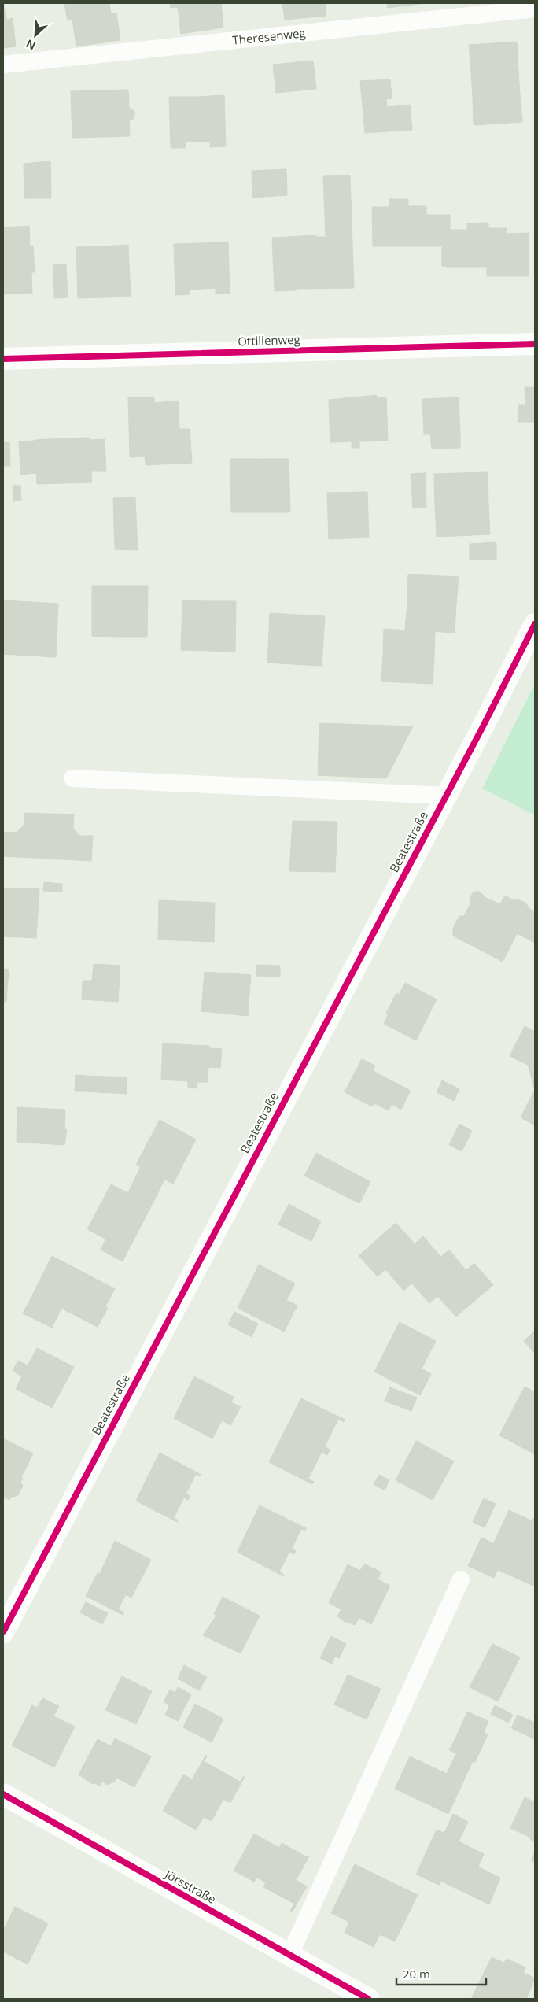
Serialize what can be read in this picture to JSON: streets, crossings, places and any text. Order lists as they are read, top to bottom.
{
  "streets": {
    "street": ["Ottilienweg", "Beatestraße", "Jörsstraße"],
    "lane": ["Theresenweg"]
  },
  "scale_bar": "20 m",
  "north": "bottom left"
}
